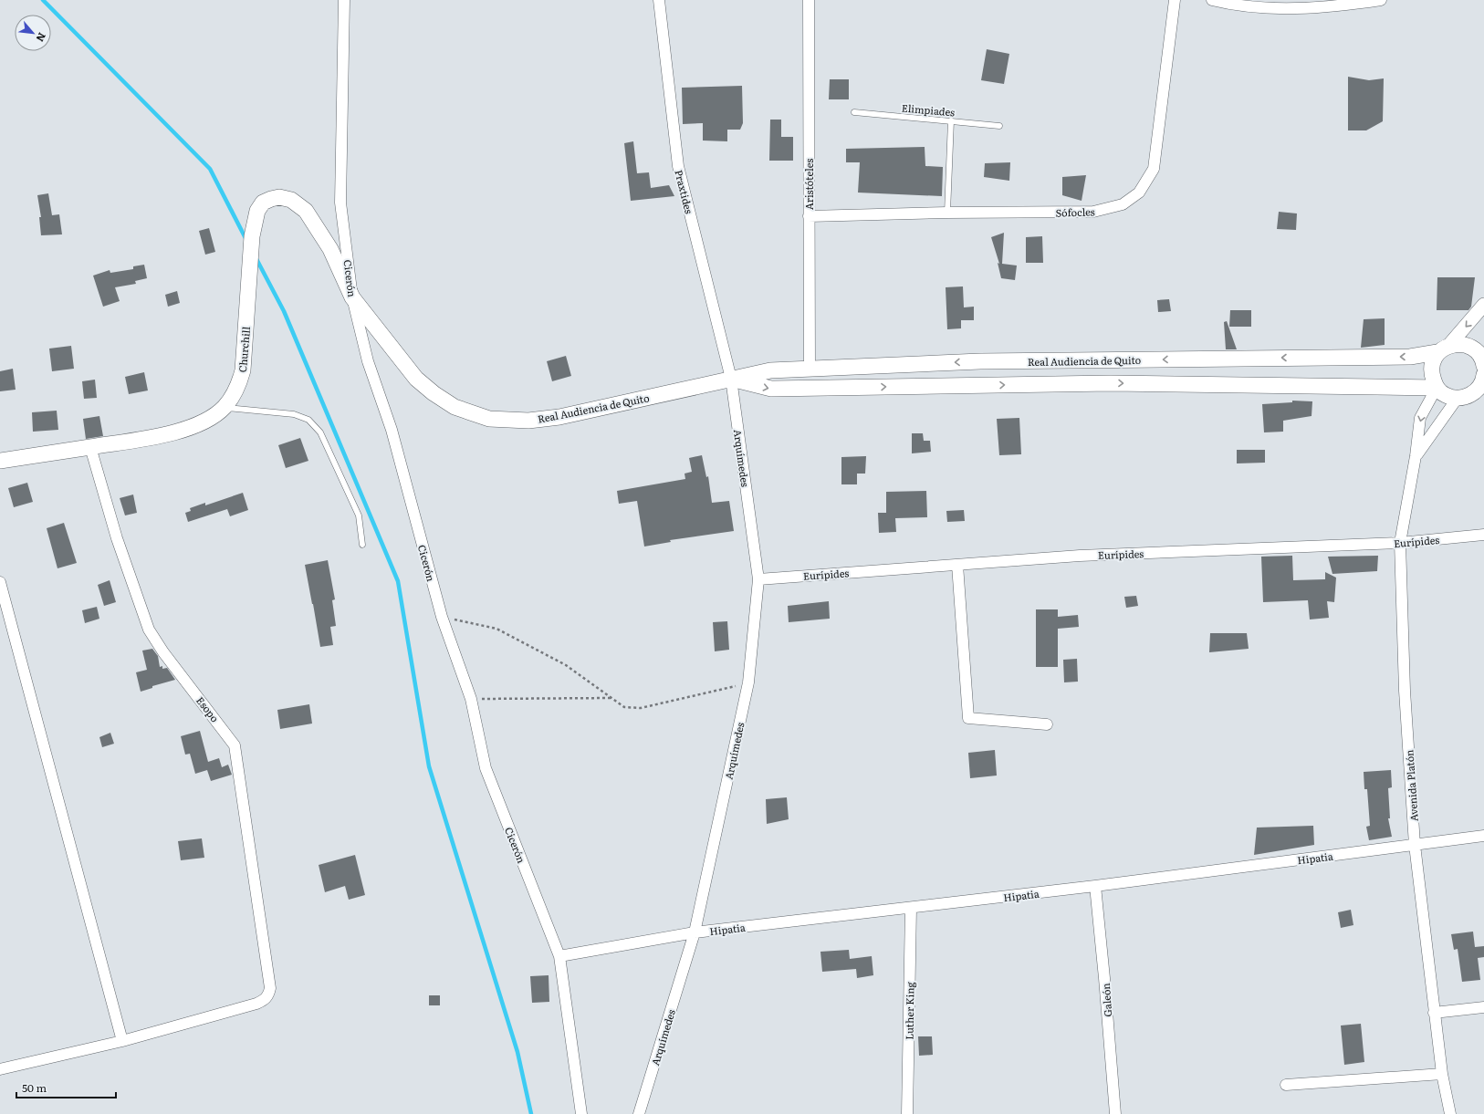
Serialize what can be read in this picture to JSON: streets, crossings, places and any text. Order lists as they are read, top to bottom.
{
  "streets": {
    "main road": ["Churchill", "Real Audiencia de Quito"],
    "street": [
      "Aristóteles",
      "Praxtides",
      "Sófocles",
      "Cicerón",
      "Arquímedes",
      "Eurípides",
      "Esopo",
      "Avenida Platón",
      "Hipatia",
      "Galeón",
      "Luther King"
    ],
    "lane": ["Elimpiades"]
  },
  "crossings": [
    ["Aristóteles", "Sófocles"],
    ["Aristóteles", "Real Audiencia de Quito"],
    ["Praxtides", "Real Audiencia de Quito"],
    ["Praxtides", "Arquímedes"],
    ["Cicerón", "Churchill"],
    ["Cicerón", "Real Audiencia de Quito"],
    ["Cicerón", "Hipatia"],
    ["Churchill", "Real Audiencia de Quito"],
    ["Churchill", "Esopo"],
    ["Real Audiencia de Quito", "Arquímedes"],
    ["Real Audiencia de Quito", "Avenida Platón"],
    ["Arquímedes", "Eurípides"],
    ["Arquímedes", "Hipatia"],
    ["Eurípides", "Avenida Platón"],
    ["Avenida Platón", "Hipatia"],
    ["Hipatia", "Galeón"],
    ["Hipatia", "Luther King"]
  ],
  "scale_bar": "50 m",
  "north": "bottom right"
}
